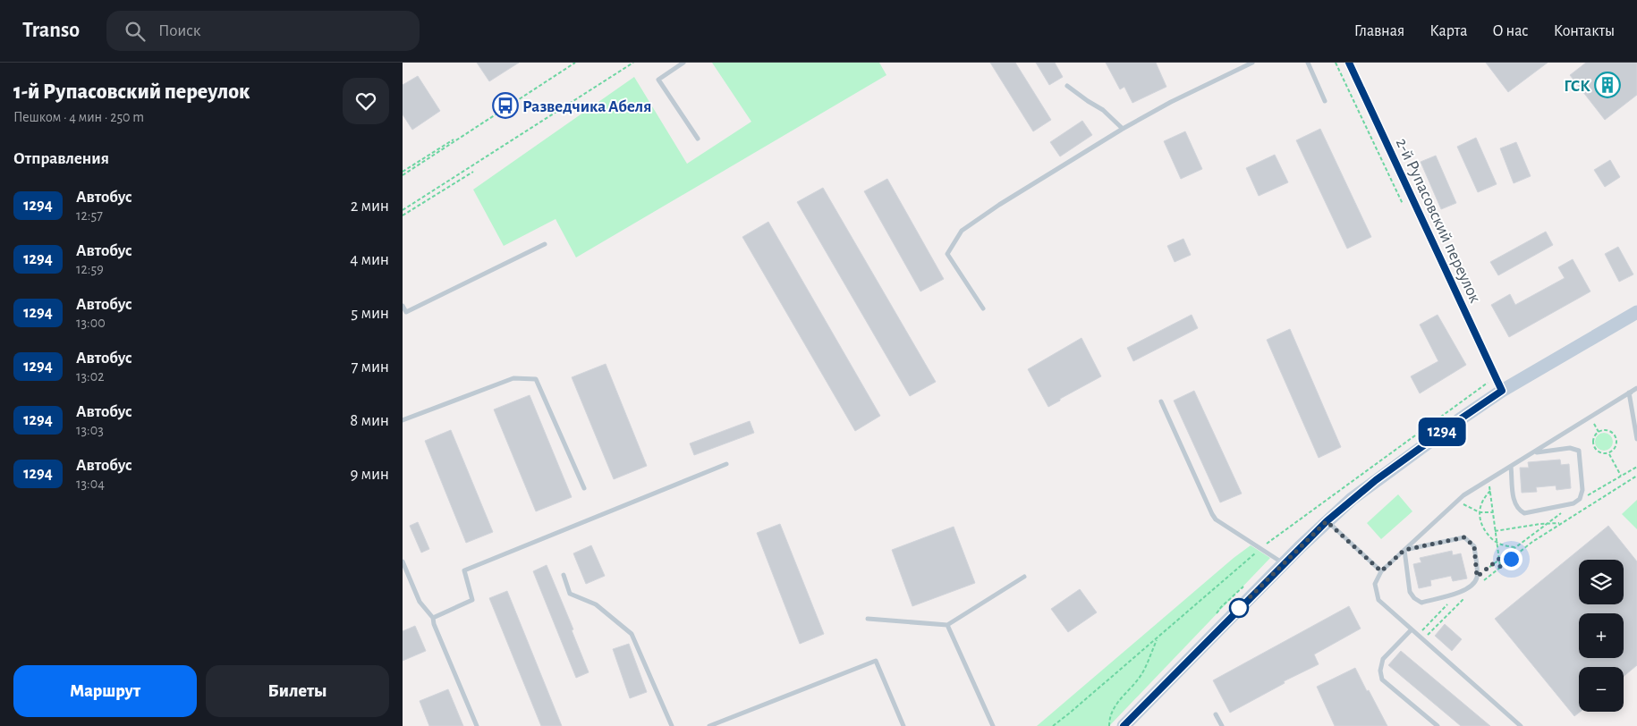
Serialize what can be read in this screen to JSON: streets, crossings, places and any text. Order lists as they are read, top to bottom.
{
  "streets": {
    "street": ["2-й Рупасовский переулок"]
  },
  "places": {
    "building": ["ГСК"],
    "bus stop": ["Разведчика Абеля"]
  },
  "lines": ["bus line 1294"],
  "page": {
    "header": "Transo",
    "search": "Поиск",
    "nav": [
      "Главная",
      "Карта",
      "О нас",
      "Контакты"
    ],
    "heading": [
      ["1-й Рупасовский переулок", "Пешком · 4 мин · 250 m"],
      "Отправления"
    ],
    "on_map": "1294",
    "list": [
      {
        "mark": "1294",
        "name": "Автобус",
        "note": "12:57",
        "value": "2 мин"
      },
      {
        "mark": "1294",
        "name": "Автобус",
        "note": "12:59",
        "value": "4 мин"
      },
      {
        "mark": "1294",
        "name": "Автобус",
        "note": "13:00",
        "value": "5 мин"
      },
      {
        "mark": "1294",
        "name": "Автобус",
        "note": "13:02",
        "value": "7 мин"
      },
      {
        "mark": "1294",
        "name": "Автобус",
        "note": "13:03",
        "value": "8 мин"
      },
      {
        "mark": "1294",
        "name": "Автобус",
        "note": "13:04",
        "value": "9 мин"
      }
    ],
    "map_buttons": ["+", "−"],
    "buttons": ["Маршрут", "Билеты"]
  }
}
